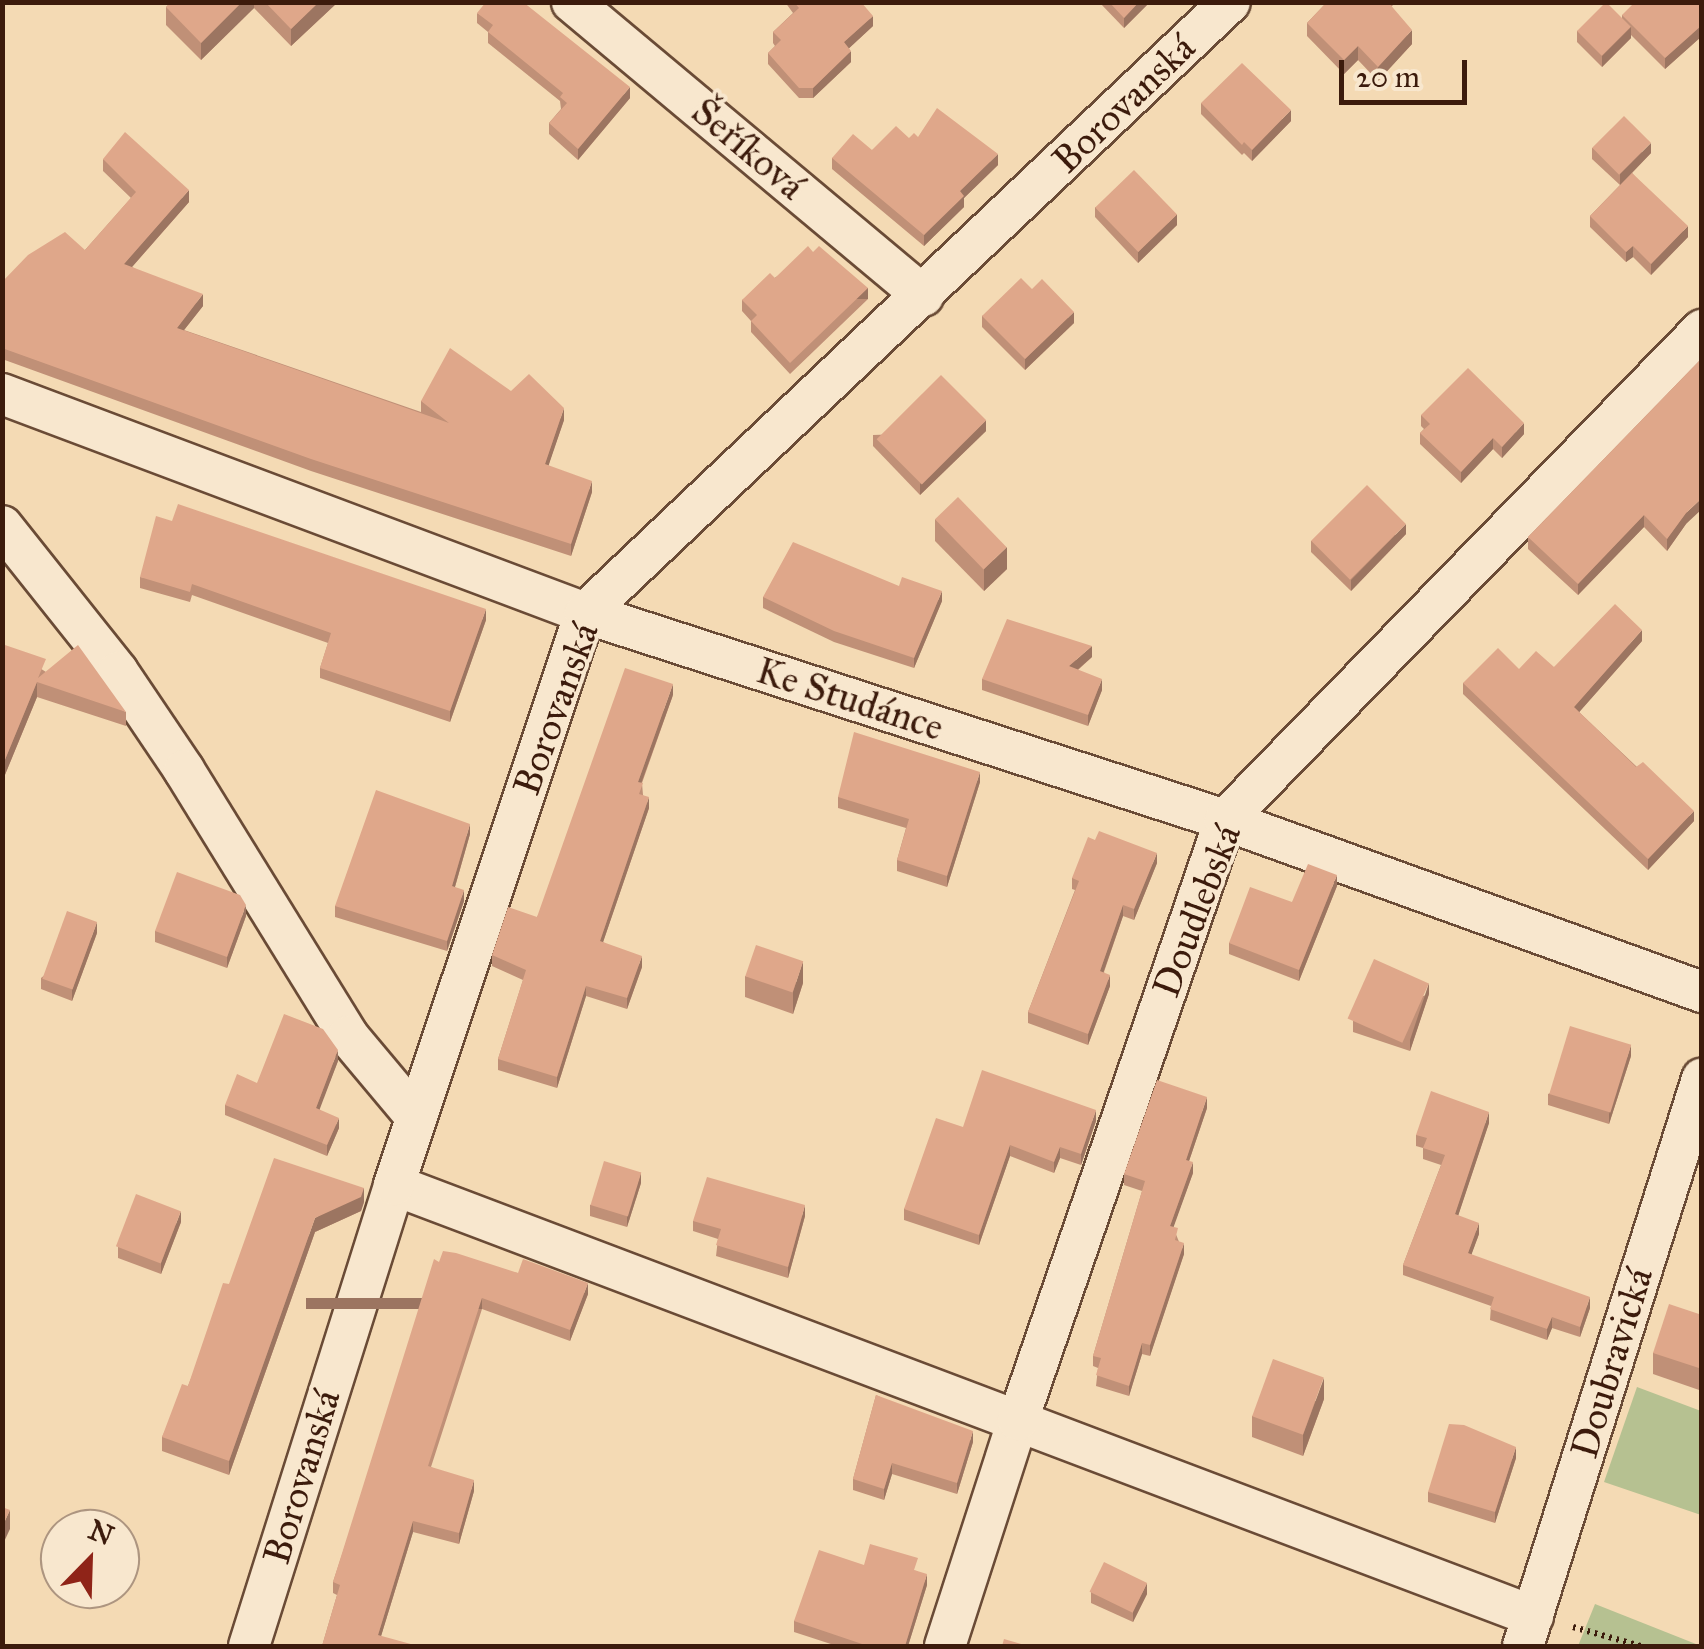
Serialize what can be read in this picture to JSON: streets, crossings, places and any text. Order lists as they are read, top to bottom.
{
  "streets": {
    "street": [
      "Borovanská",
      "Šeříková",
      "Ke Studánce",
      "Doudlebská",
      "Doubravická"
    ]
  },
  "crossings": [
    ["Borovanská", "Šeříková"],
    ["Borovanská", "Ke Studánce"],
    ["Ke Studánce", "Doudlebská"]
  ],
  "scale_bar": "20 m",
  "north": "top right"
}
